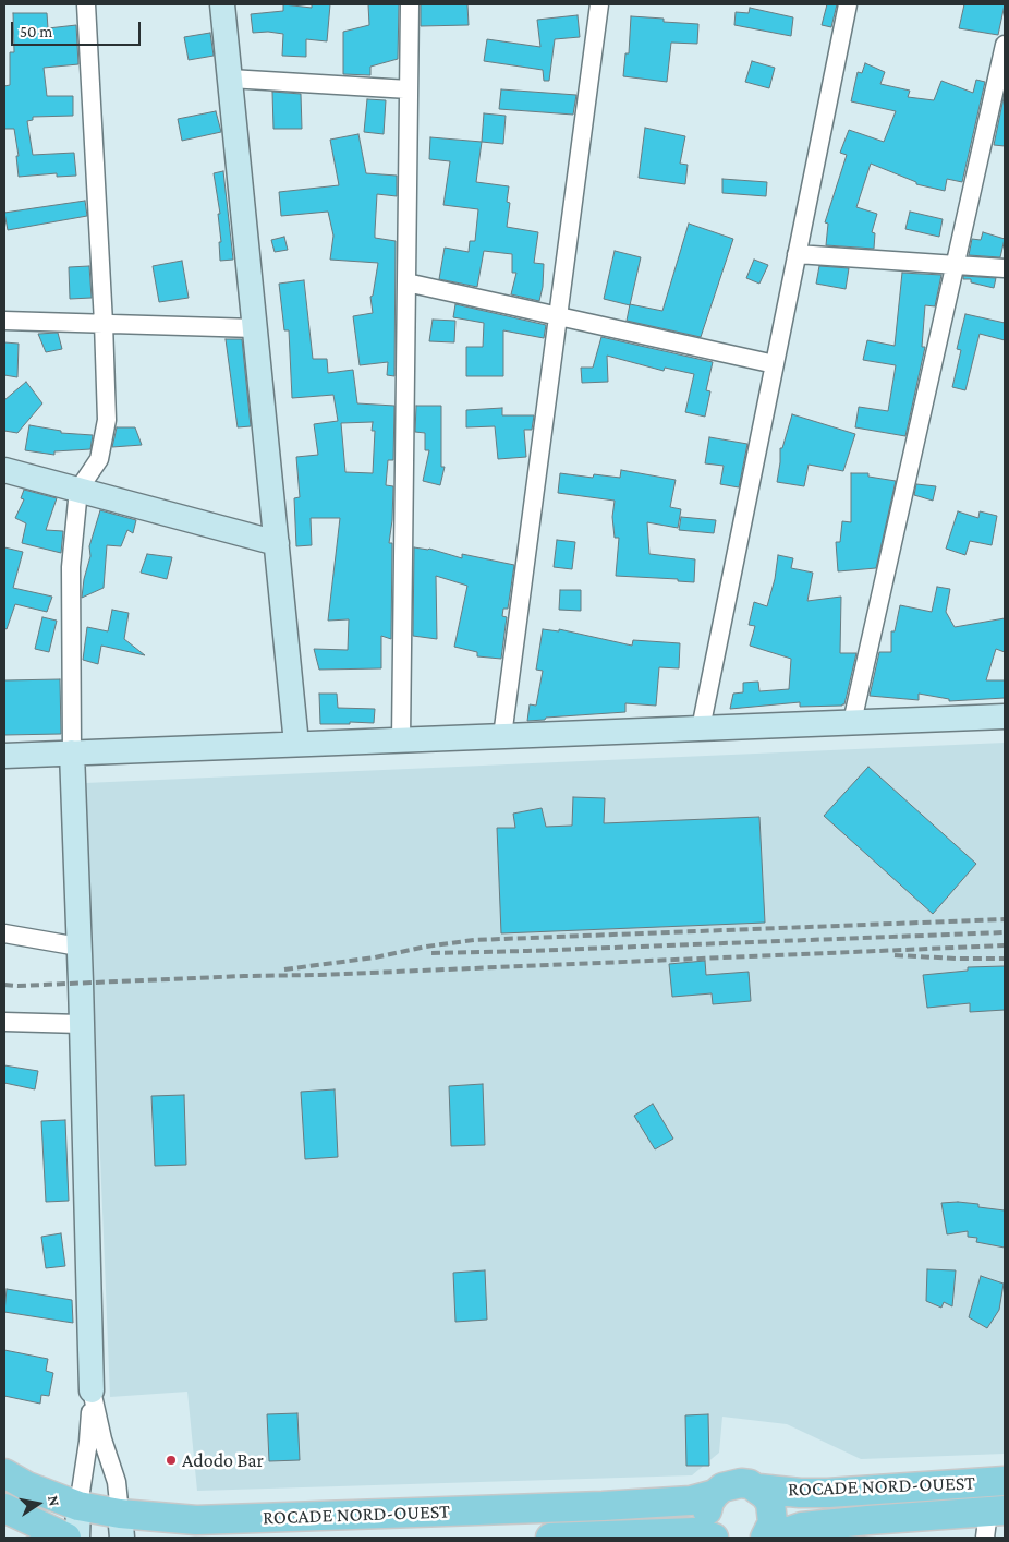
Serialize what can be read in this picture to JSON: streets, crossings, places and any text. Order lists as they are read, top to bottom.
{
  "streets": {
    "main road": ["ROCADE NORD-OUEST"]
  },
  "places": ["Adodo Bar"],
  "scale_bar": "50 m",
  "north": "right"
}
